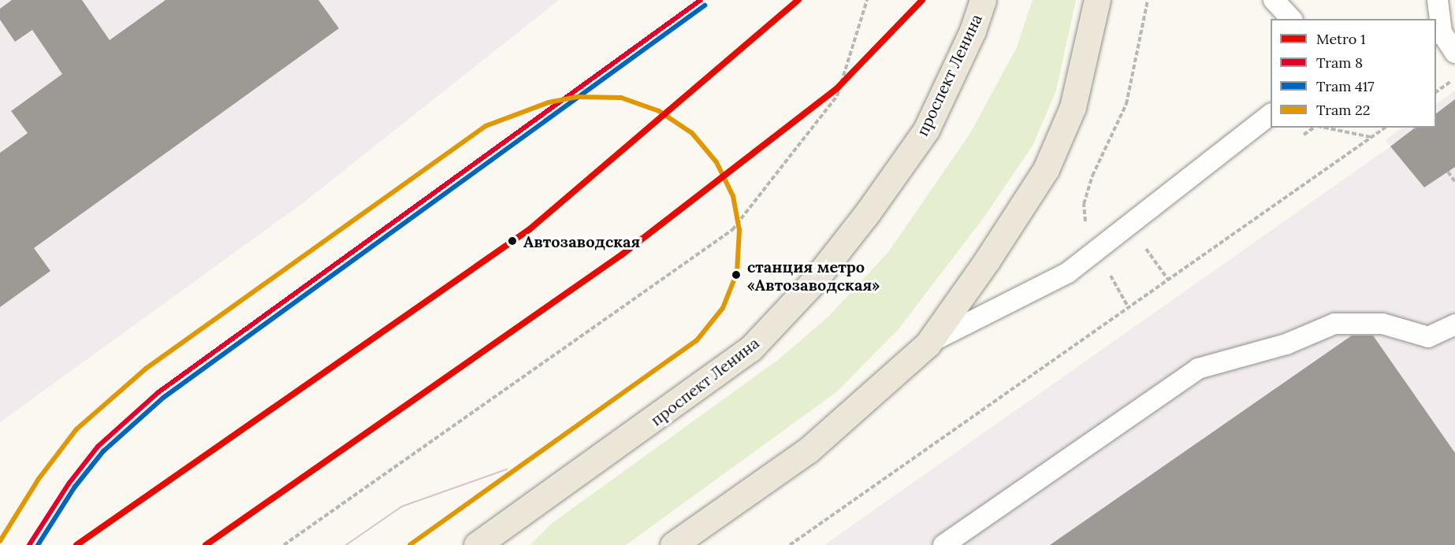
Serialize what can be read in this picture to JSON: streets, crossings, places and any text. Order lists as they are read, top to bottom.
{
  "streets": {
    "main road": ["проспект Ленина"]
  },
  "places": ["Автозаводская", "станция метро «Автозаводская»"],
  "lines": [
    "metro line 1",
    "tram line 8",
    "tram line 417",
    "tram line 22"
  ],
  "legend": [
    "Metro 1",
    "Tram 8",
    "Tram 417",
    "Tram 22"
  ]
}
